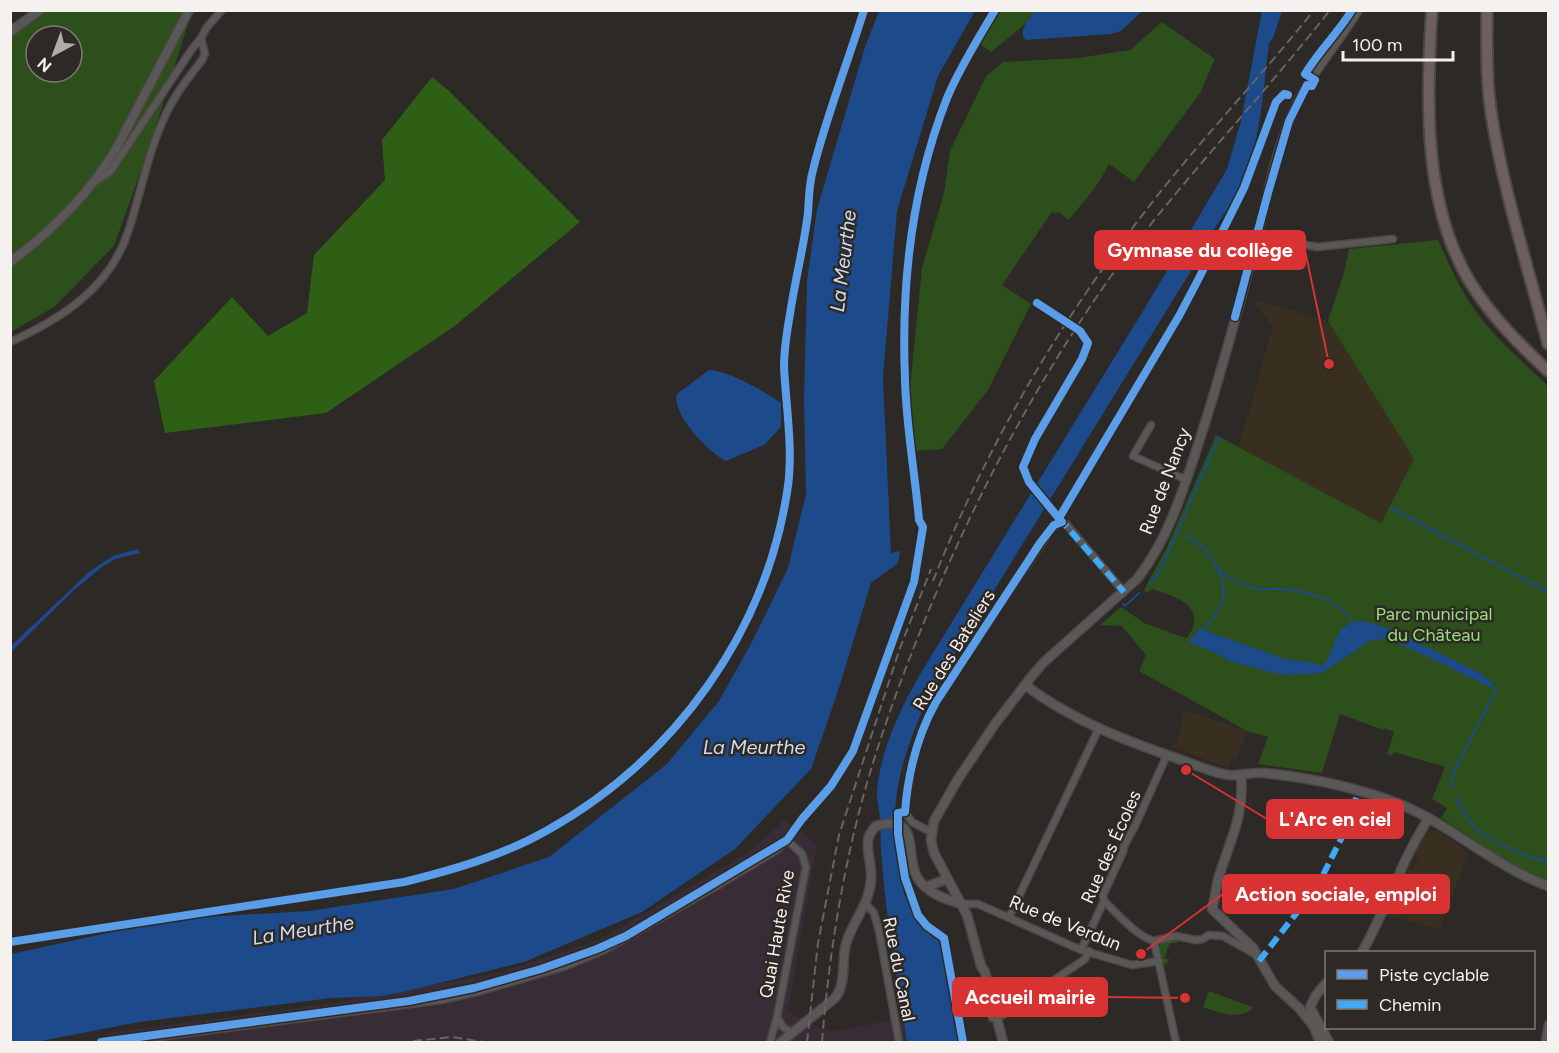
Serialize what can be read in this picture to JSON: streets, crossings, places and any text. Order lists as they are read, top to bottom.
{
  "streets": {
    "main road": ["Rue de Nancy"],
    "street": [
      "Rue des Bateliers",
      "Rue des Écoles",
      "Rue de Verdun",
      "Quai Haute Rive",
      "Rue du Canal"
    ]
  },
  "crossings": [
    ["Rue de Nancy", "Rue des Bateliers"],
    ["Rue des Écoles", "Rue de Verdun"]
  ],
  "water": ["La Meurthe"],
  "parks": ["Parc municipal du Château"],
  "places": [
    "Gymnase du collège",
    "L'Arc en ciel",
    "Action sociale, emploi",
    "Accueil mairie"
  ],
  "legend": ["Piste cyclable", "Chemin"],
  "scale_bar": "100 m",
  "north": "bottom left"
}
